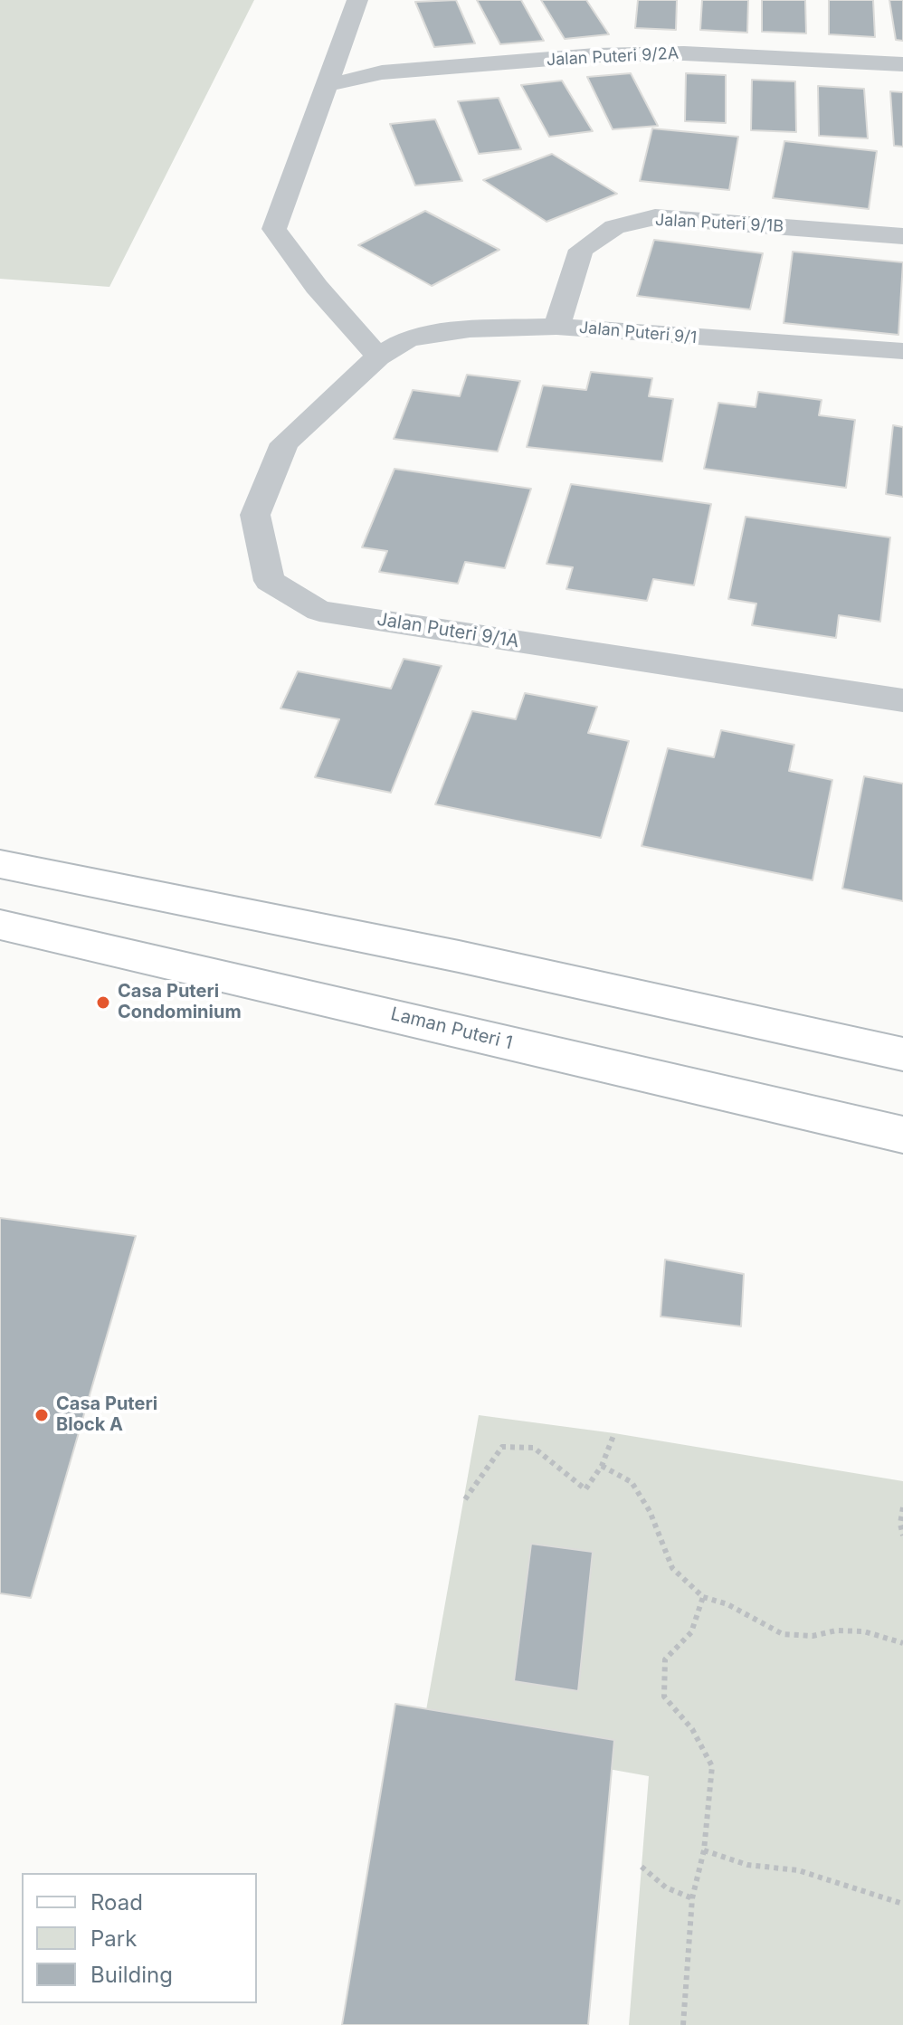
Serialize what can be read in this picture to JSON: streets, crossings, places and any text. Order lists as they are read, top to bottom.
{
  "streets": {
    "main road": ["Laman Puteri 1"],
    "street": [
      "Jalan Puteri 9/2A",
      "Jalan Puteri 9/1B",
      "Jalan Puteri 9/1",
      "Jalan Puteri 9/1A"
    ]
  },
  "crossings": [
    ["Jalan Puteri 9/1B", "Jalan Puteri 9/1"],
    ["Jalan Puteri 9/1", "Jalan Puteri 9/1A"]
  ],
  "places": ["Casa Puteri Condominium", "Casa Puteri Block A"],
  "legend": ["Road", "Park", "Building"]
}
